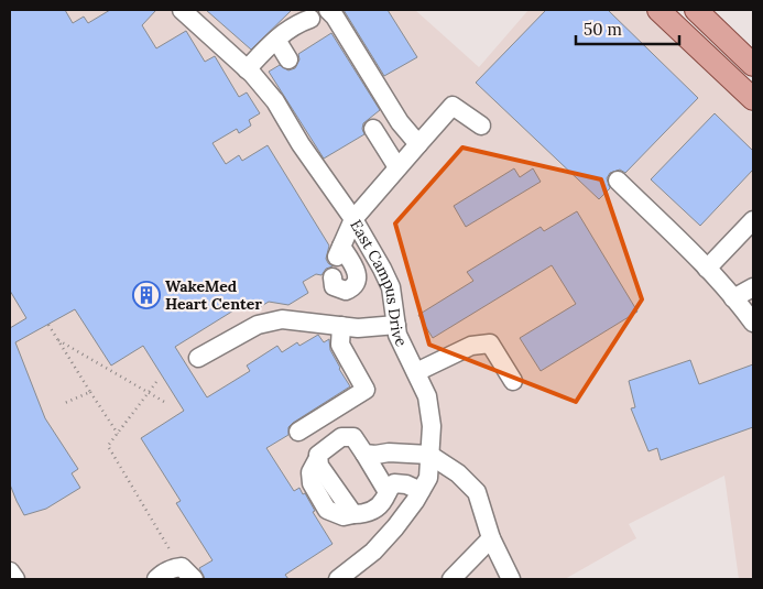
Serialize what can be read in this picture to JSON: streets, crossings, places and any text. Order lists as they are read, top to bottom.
{
  "streets": {
    "street": ["East Campus Drive"]
  },
  "places": {
    "building": ["WakeMed Heart Center"]
  },
  "scale_bar": "50 m"
}
